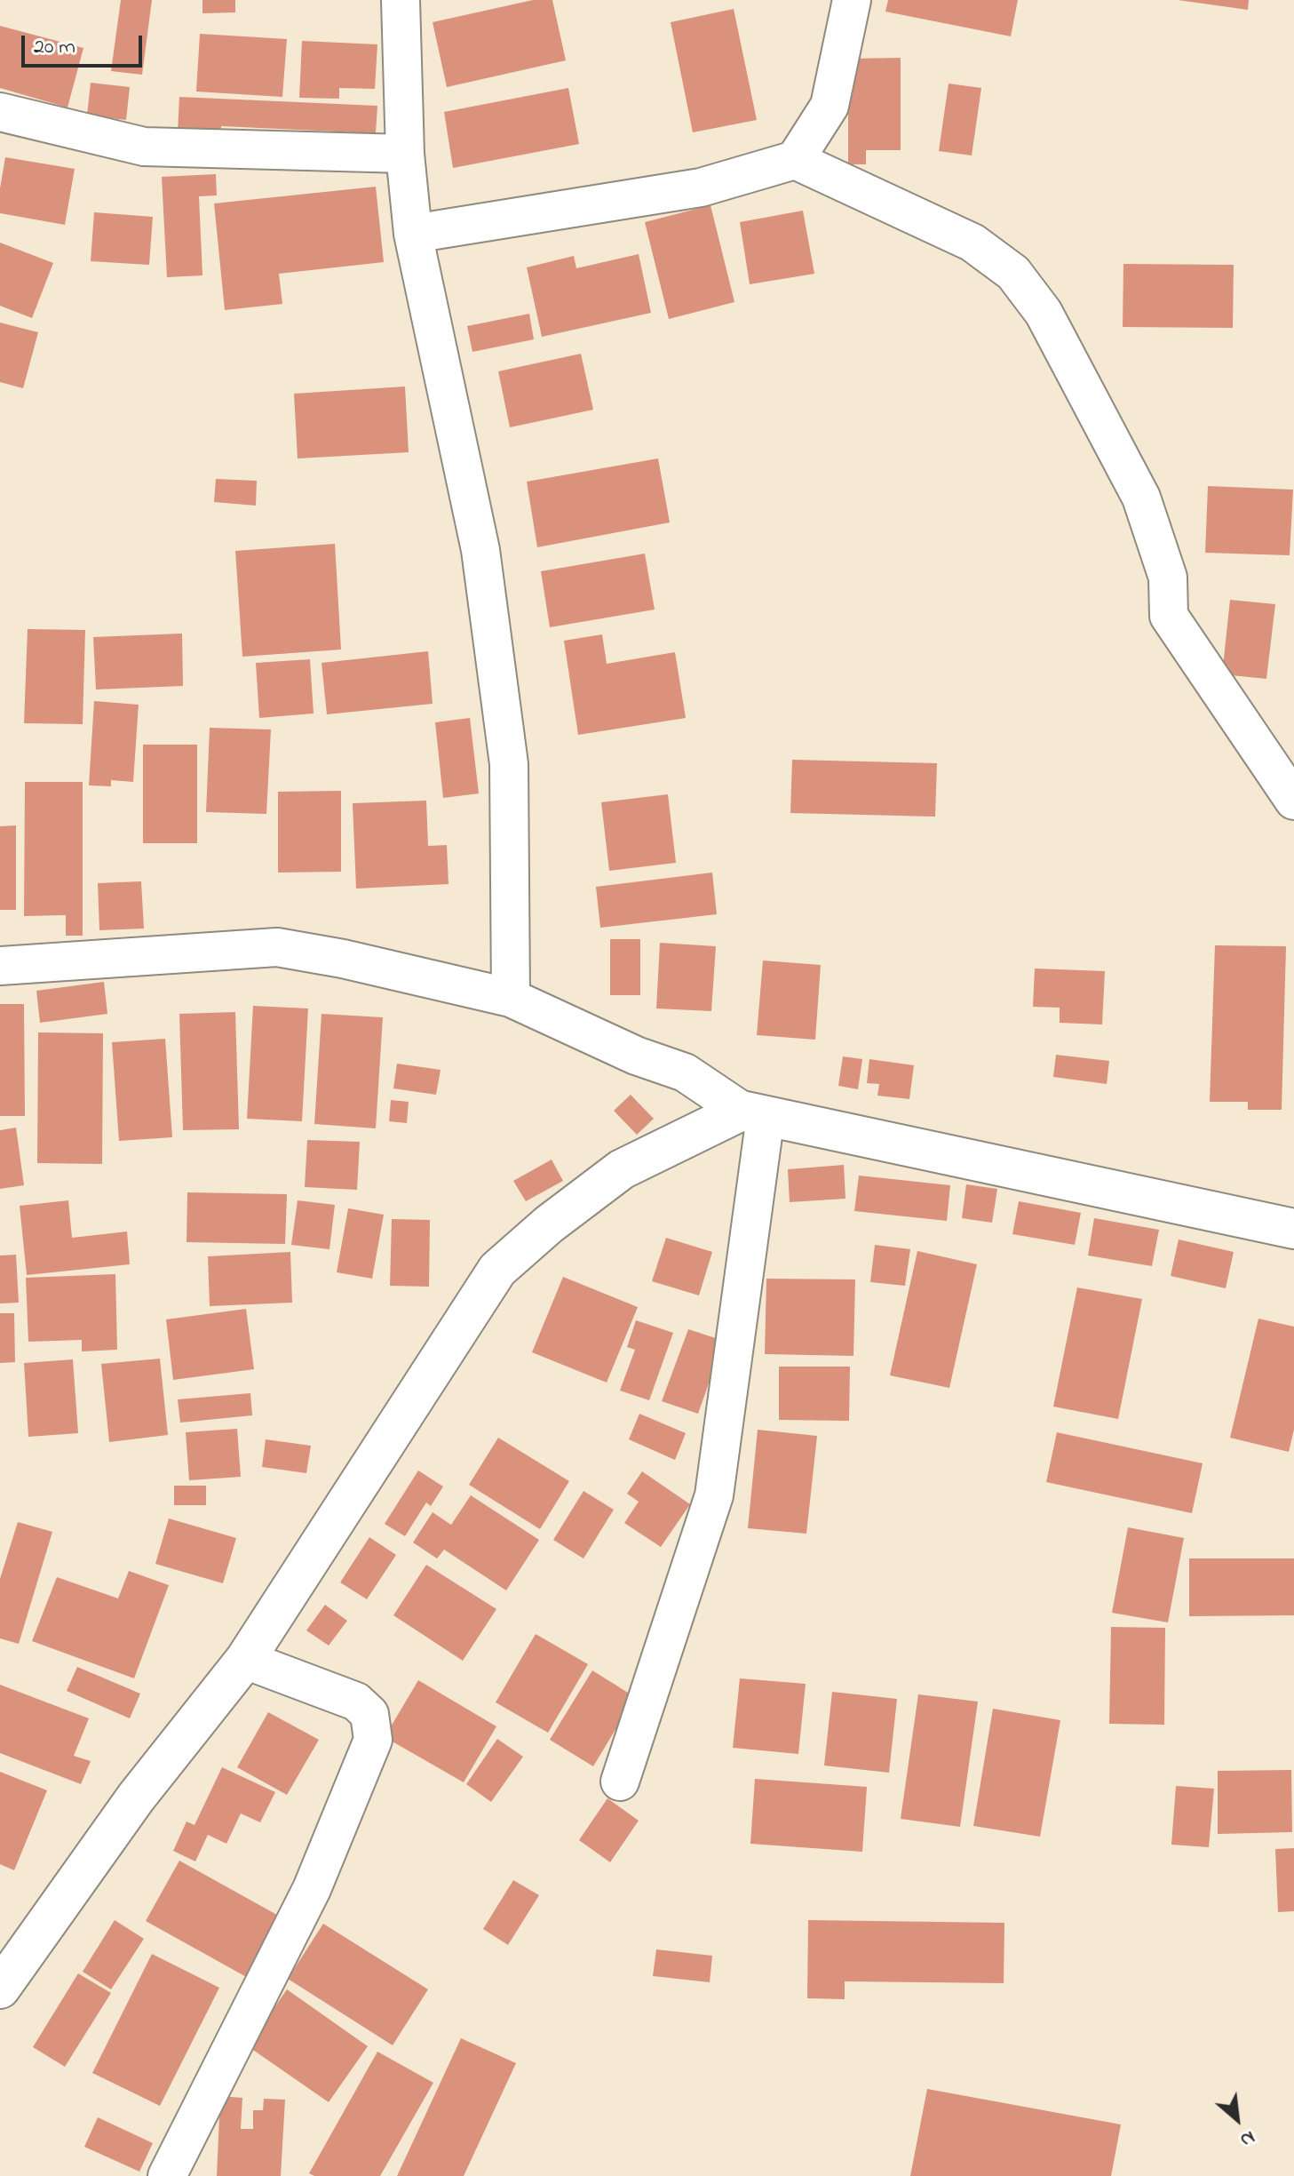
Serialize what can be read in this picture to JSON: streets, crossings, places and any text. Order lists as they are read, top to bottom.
{
  "scale_bar": "20 m",
  "north": "bottom right"
}
